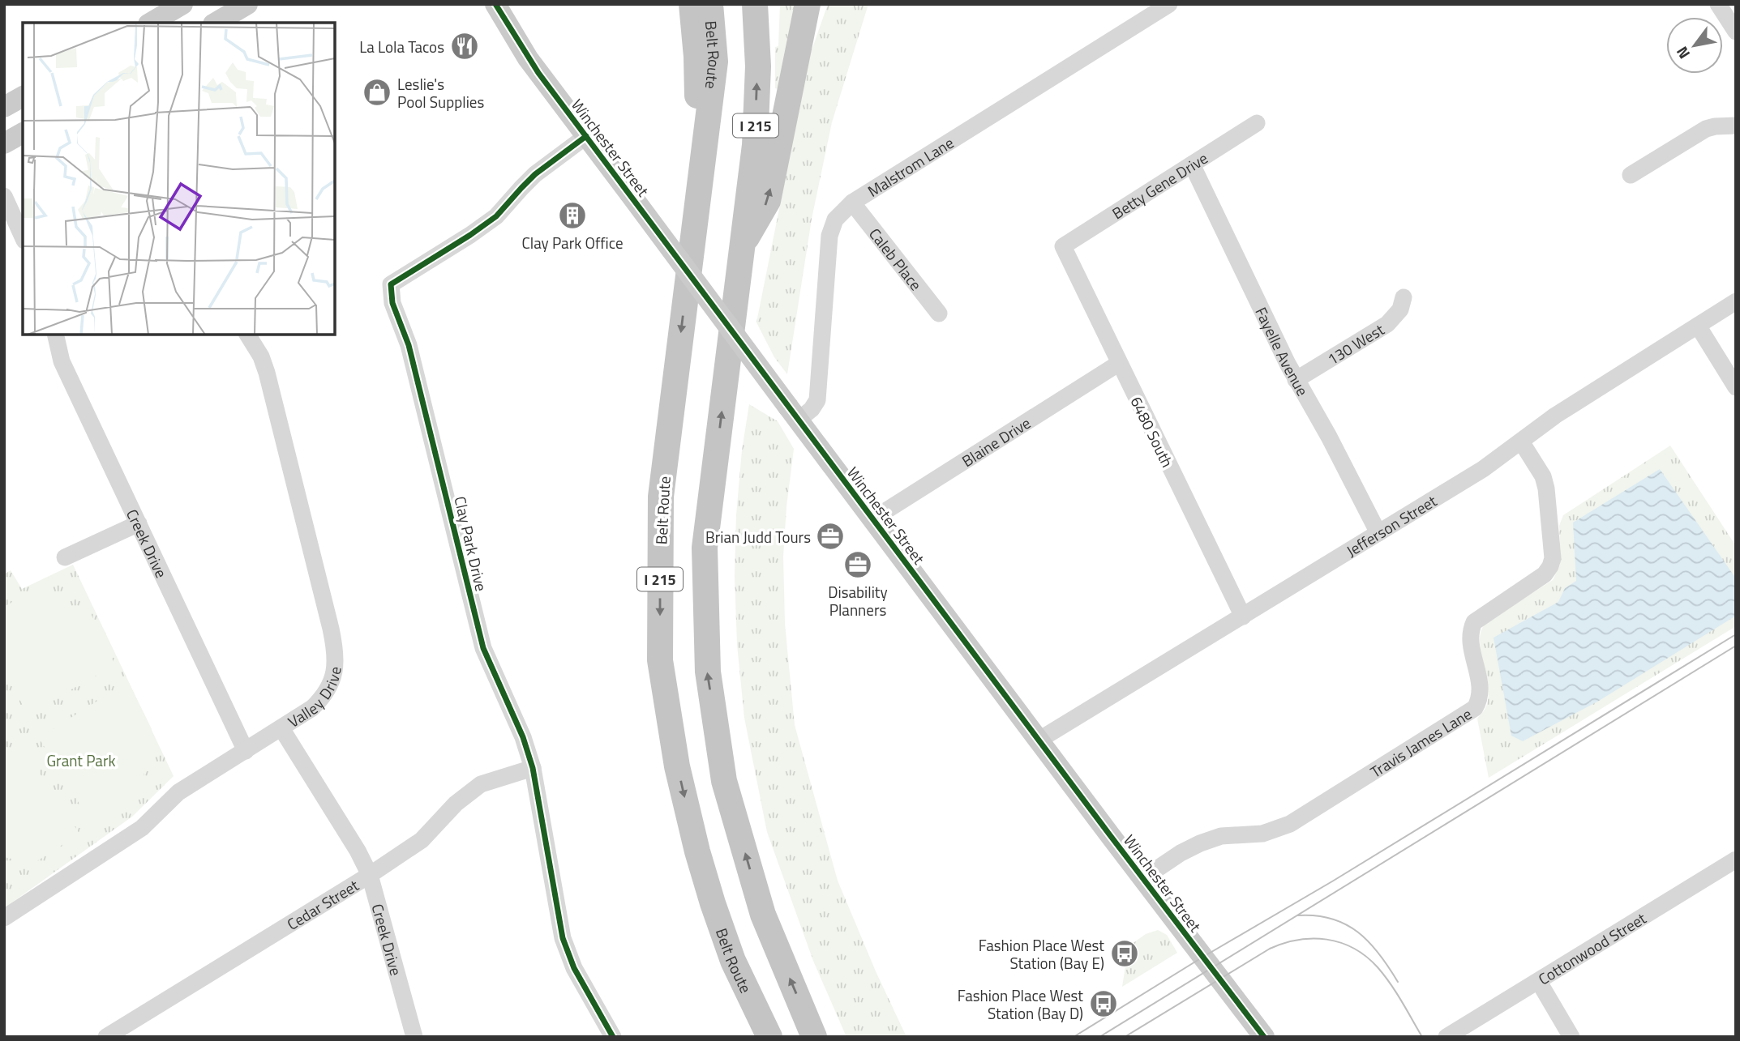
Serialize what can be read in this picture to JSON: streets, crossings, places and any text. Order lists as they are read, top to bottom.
{
  "streets": {
    "highway": ["Belt Route", "I 215"],
    "main road": ["Winchester Street"],
    "street": [
      "Malstrom Lane",
      "Betty Gene Drive",
      "Caleb Place",
      "130 West",
      "Fayelle Avenue",
      "6480 South",
      "Blaine Drive",
      "Jefferson Street",
      "Creek Drive",
      "Clay Park Drive",
      "Valley Drive",
      "Travis James Lane",
      "Cedar Street",
      "Cottonwood Street"
    ]
  },
  "crossings": [
    ["Winchester Street", "Malstrom Lane"],
    ["Winchester Street", "Blaine Drive"],
    ["Winchester Street", "Jefferson Street"],
    ["Winchester Street", "Clay Park Drive"],
    ["Winchester Street", "Travis James Lane"],
    ["Malstrom Lane", "Caleb Place"],
    ["Betty Gene Drive", "Fayelle Avenue"],
    ["Betty Gene Drive", "6480 South"],
    ["130 West", "Fayelle Avenue"],
    ["Fayelle Avenue", "Jefferson Street"],
    ["6480 South", "Blaine Drive"],
    ["6480 South", "Jefferson Street"],
    ["Jefferson Street", "Travis James Lane"],
    ["Creek Drive", "Valley Drive"],
    ["Creek Drive", "Cedar Street"],
    ["Clay Park Drive", "Cedar Street"]
  ],
  "parks": ["Grant Park"],
  "places": {
    "restaurant": ["La Lola Tacos"],
    "shop": ["Leslie's Pool Supplies"],
    "building": ["Clay Park Office"],
    "office": ["Brian Judd Tours", "Disability Planners"],
    "bus stop": ["Fashion Place West Station (Bay E)", "Fashion Place West Station (Bay D)"]
  },
  "north": "bottom left"
}
